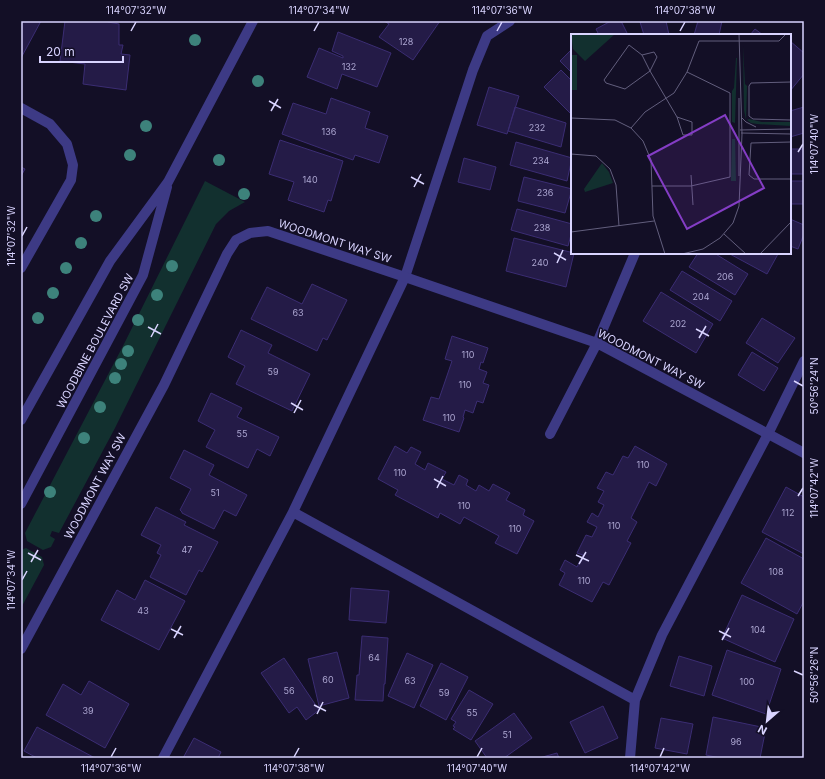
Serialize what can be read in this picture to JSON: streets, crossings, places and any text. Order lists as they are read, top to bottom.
{
  "streets": {
    "street": ["WOODMONT WAY SW", "WOODBINE BOULEVARD SW"]
  },
  "house_numbers": [
    "128",
    "132",
    "232",
    "136",
    "234",
    "140",
    "236",
    "238",
    "240",
    "206",
    "204",
    "63",
    "202",
    "110",
    "59",
    "110",
    "110",
    "55",
    "110",
    "110",
    "51",
    "110",
    "112",
    "110",
    "110",
    "47",
    "108",
    "110",
    "43",
    "104",
    "64",
    "60",
    "63",
    "100",
    "56",
    "59",
    "39",
    "55",
    "51",
    "96"
  ],
  "scale_bar": "20 m",
  "north": "bottom left",
  "coordinates": [
    "114°07'32\"W",
    "114°07'34\"W",
    "114°07'36\"W",
    "114°07'38\"W",
    "114°07'40\"W",
    "50°56'24\"N",
    "114°07'42\"W",
    "50°56'26\"N"
  ]
}
